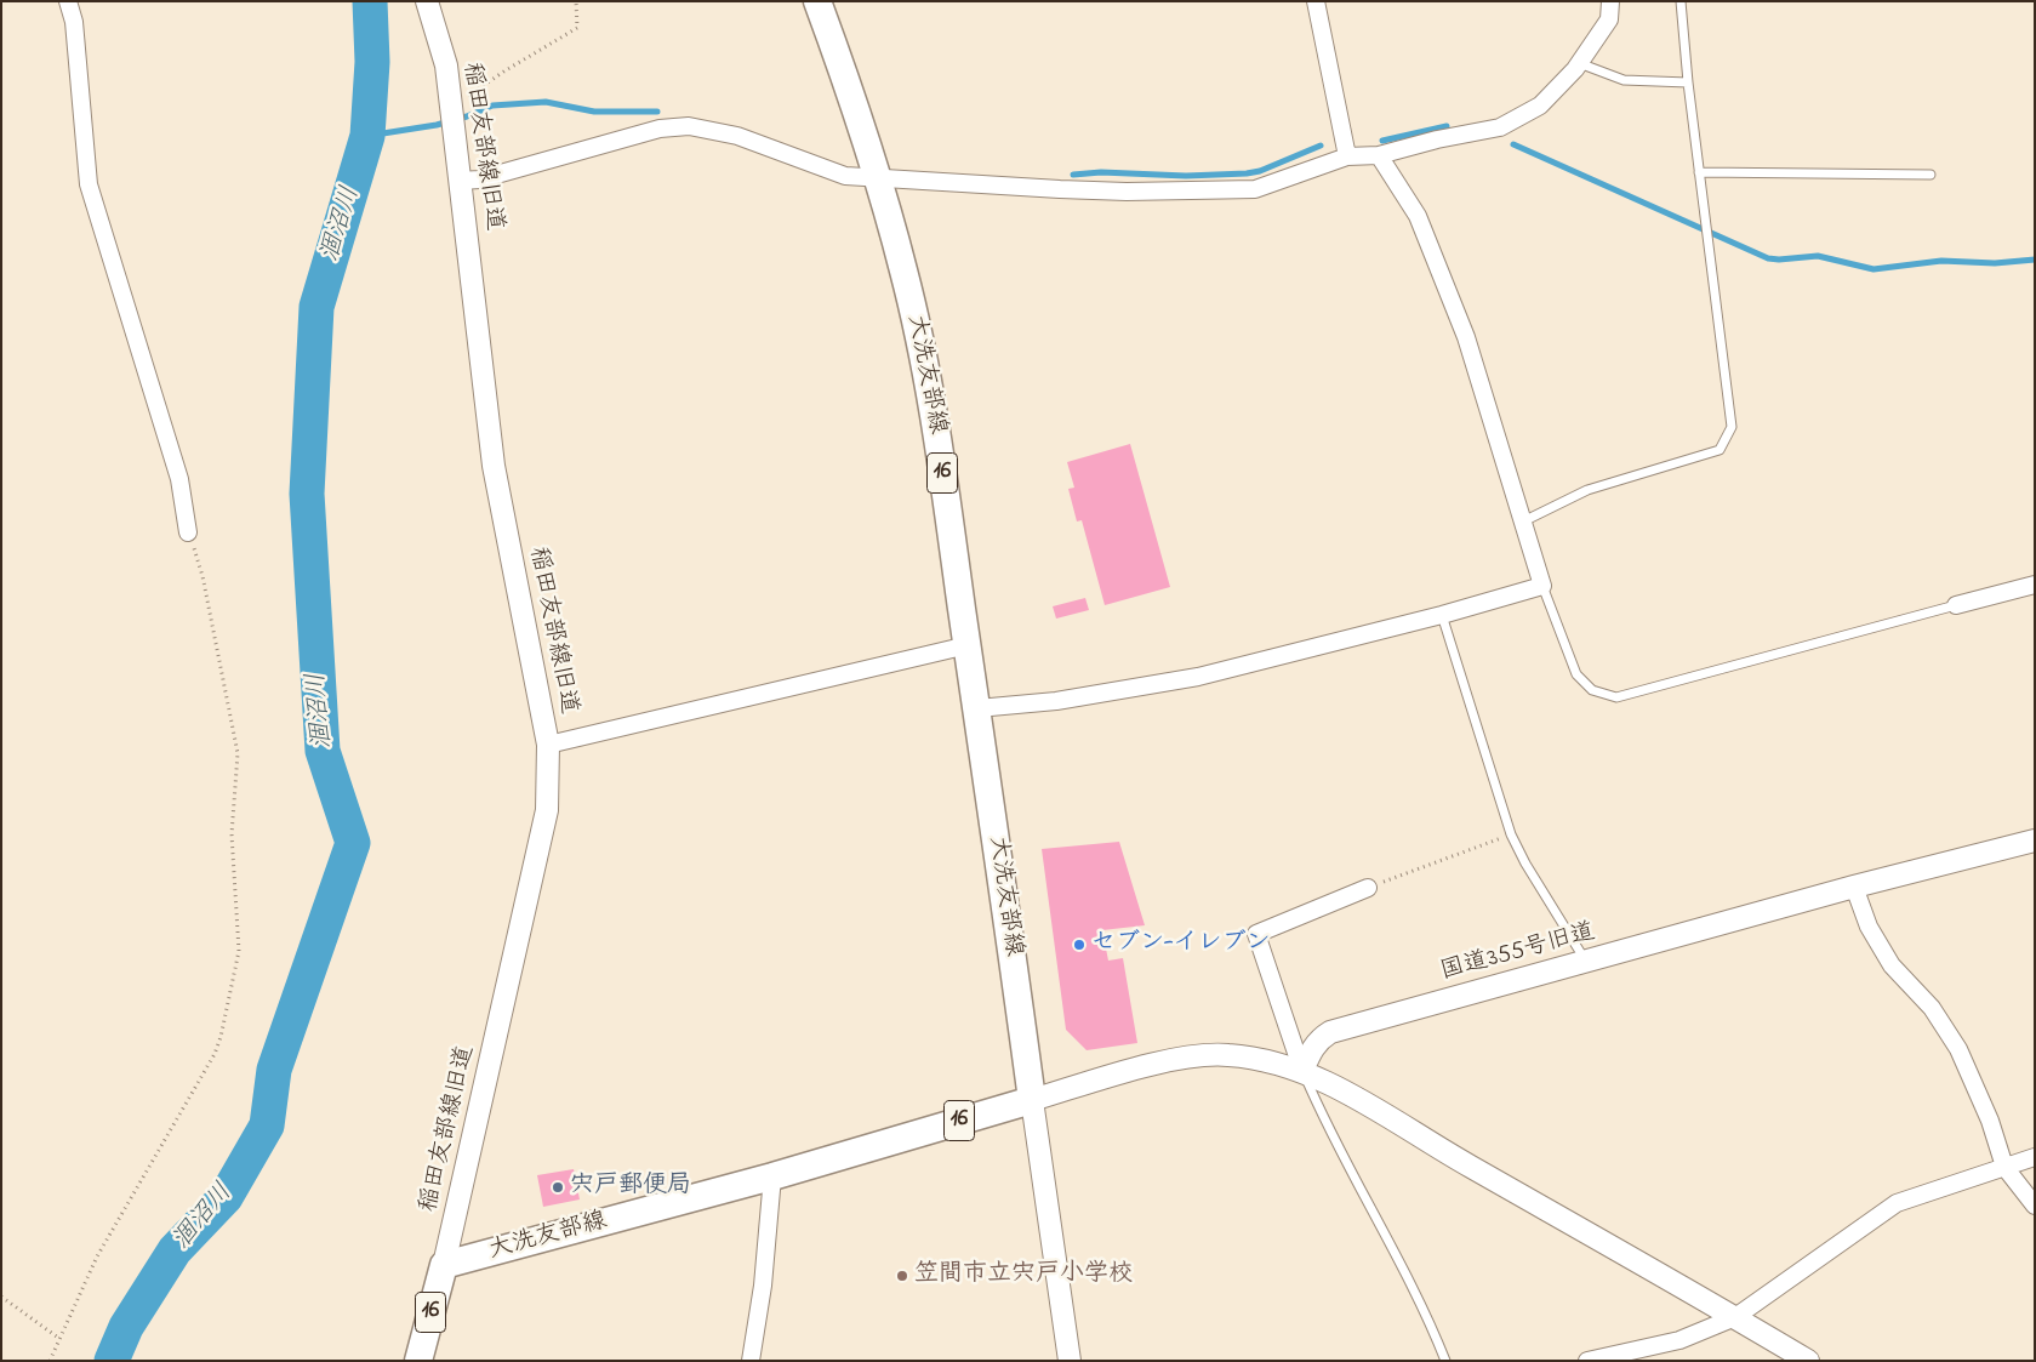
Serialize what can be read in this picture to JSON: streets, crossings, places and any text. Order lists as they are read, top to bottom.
{
  "streets": {
    "main road": ["大洗友部線", "16"],
    "street": ["稲田友部線旧道", "国道355号旧道"]
  },
  "crossings": [
    ["稲田友部線旧道", "大洗友部線"],
    ["稲田友部線旧道", "16"],
    ["大洗友部線", "16"]
  ],
  "water": ["涸沼川"],
  "places": ["セブン-イレブン", "宍戸郵便局", "笠間市立宍戸小学校"]
}
